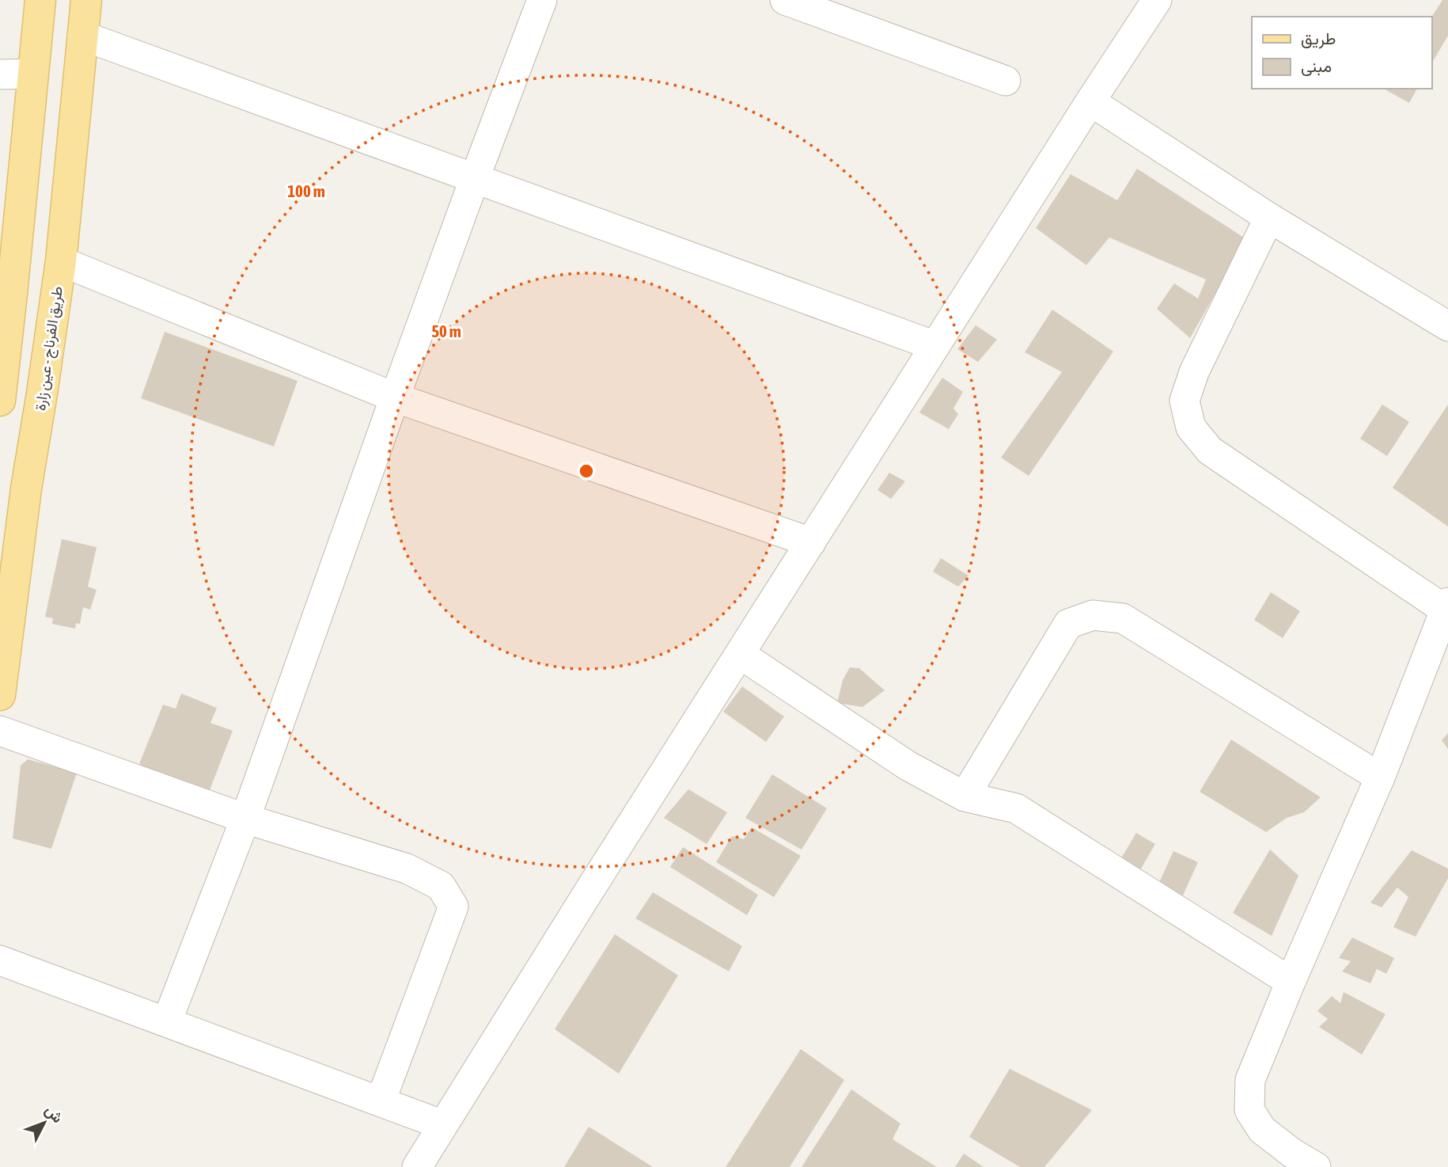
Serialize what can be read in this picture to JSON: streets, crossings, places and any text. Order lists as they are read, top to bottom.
{
  "streets": {
    "main road": ["طريق الفرناج - عين زارة"]
  },
  "legend": ["طريق", "مبنى"],
  "north": "top right",
  "rings": ["100 m", "50 m"]
}
